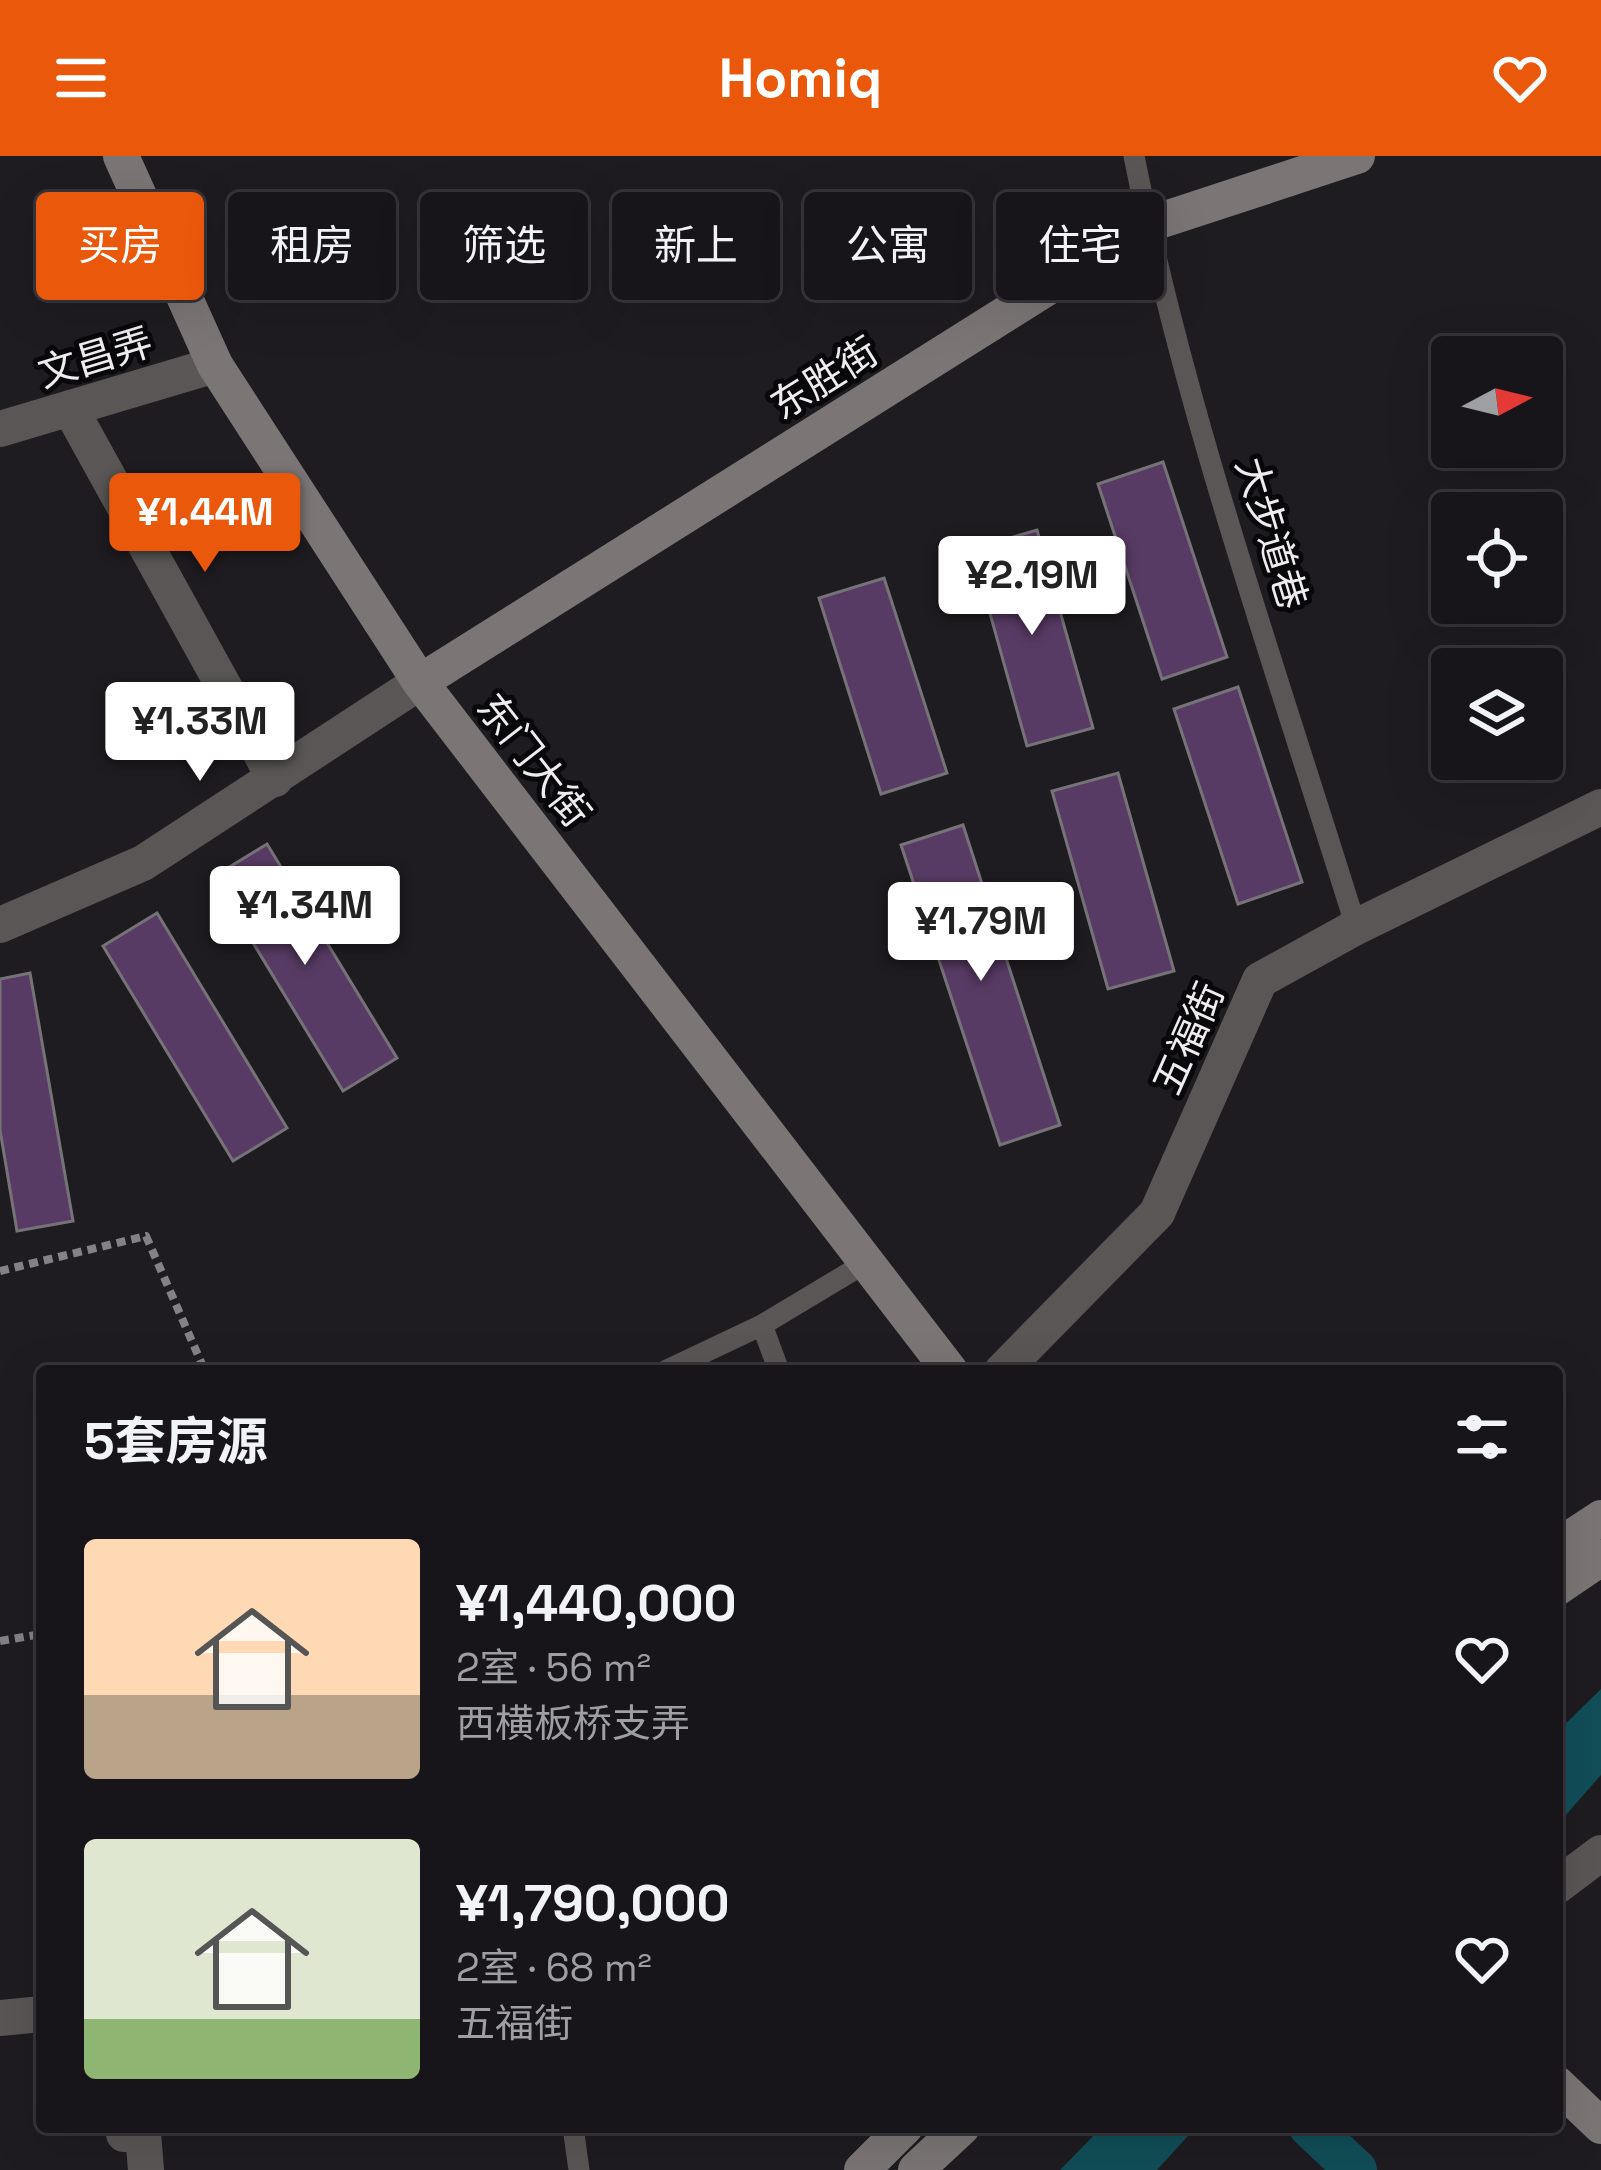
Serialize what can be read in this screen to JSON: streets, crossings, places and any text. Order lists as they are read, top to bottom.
{
  "streets": {
    "street": [
      "文昌弄",
      "东胜街",
      "东门大街",
      "五福街"
    ],
    "lane": ["大步道巷"]
  },
  "crossings": [
    ["文昌弄", "东门大街"],
    ["东胜街", "东门大街"],
    ["大步道巷", "五福街"]
  ],
  "north": "right",
  "page": {
    "header": "Homiq",
    "chip": [
      "买房",
      "租房",
      "筛选",
      "新上",
      "公寓",
      "住宅"
    ],
    "price": [
      "¥1.44M",
      "¥2.19M",
      "¥1.33M",
      "¥1.34M",
      "¥1.79M"
    ],
    "heading": "5套房源",
    "list": [
      {
        "name": "¥1,440,000",
        "note": "2室 · 56 m² · 西横板桥支弄"
      },
      {
        "name": "¥1,790,000",
        "note": "2室 · 68 m² · 五福街"
      }
    ]
  }
}
